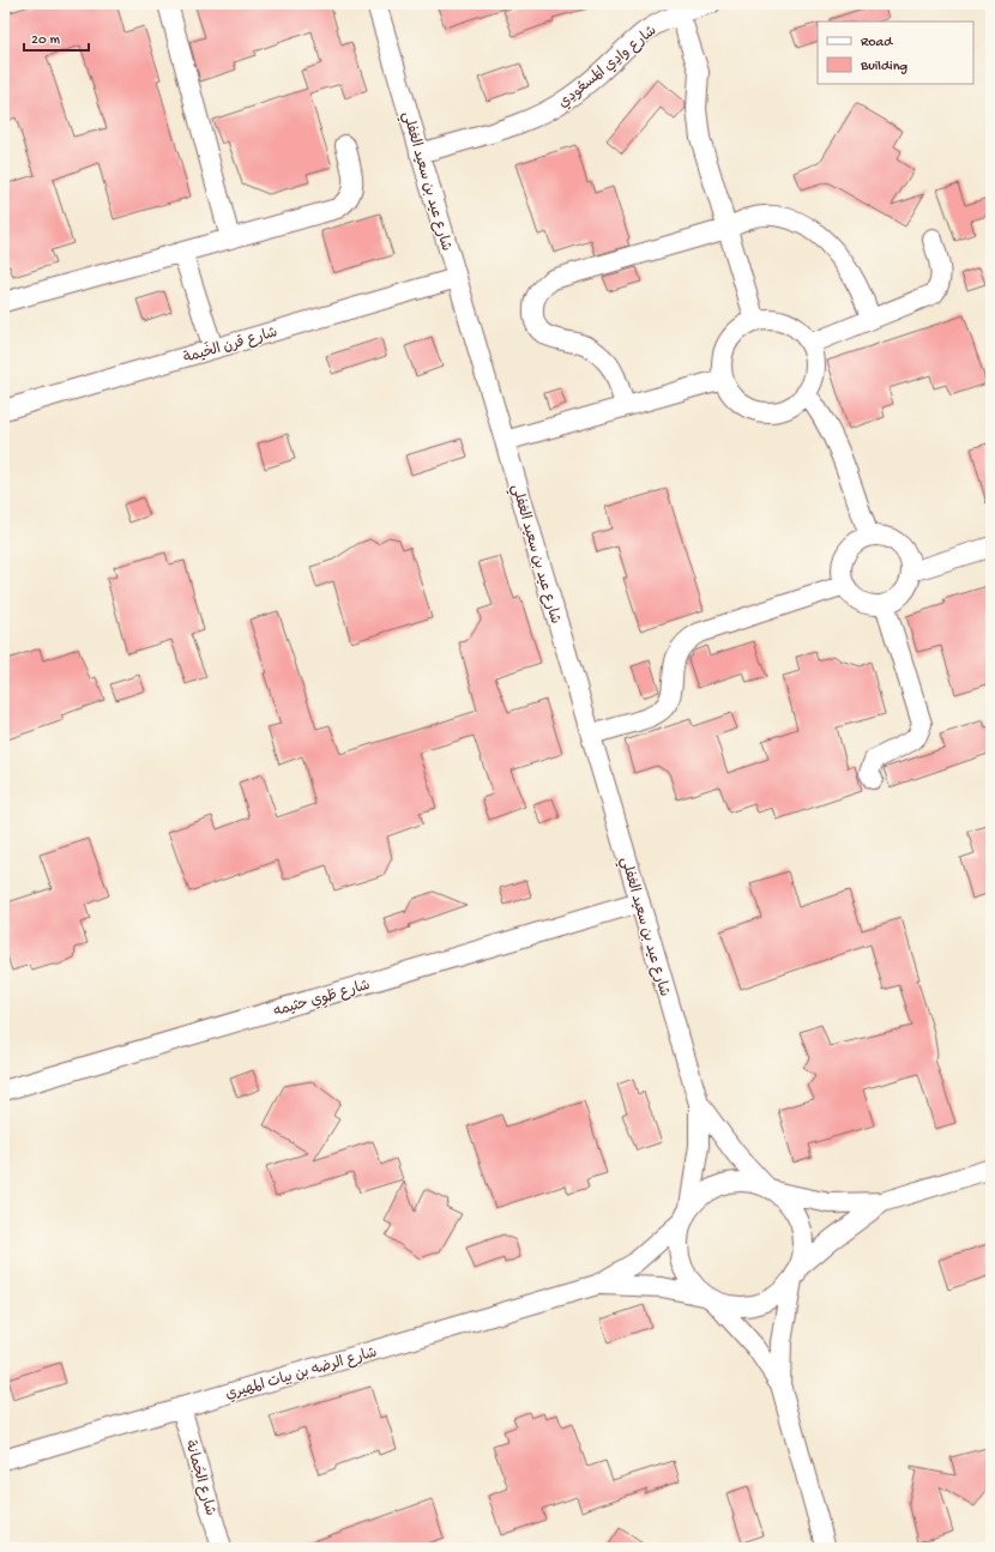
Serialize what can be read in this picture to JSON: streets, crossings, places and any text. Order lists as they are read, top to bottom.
{
  "streets": {
    "street": [
      "شارع وادِي المَسعُودِي",
      "شارع عيد بن سعيد الغفلي",
      "شارع قرن الخَيمة",
      "شارع طَوِي حثيمه",
      "شارع الرضه بن بيات المهيري",
      "شارع الجُمانة"
    ]
  },
  "crossings": [
    ["شارع وادِي المَسعُودِي", "شارع عيد بن سعيد الغفلي"],
    ["شارع عيد بن سعيد الغفلي", "شارع قرن الخَيمة"],
    ["شارع عيد بن سعيد الغفلي", "شارع طَوِي حثيمه"],
    ["شارع عيد بن سعيد الغفلي", "شارع الرضه بن بيات المهيري"],
    ["شارع الرضه بن بيات المهيري", "شارع الجُمانة"]
  ],
  "legend": ["Road", "Building"],
  "scale_bar": "20 m"
}
